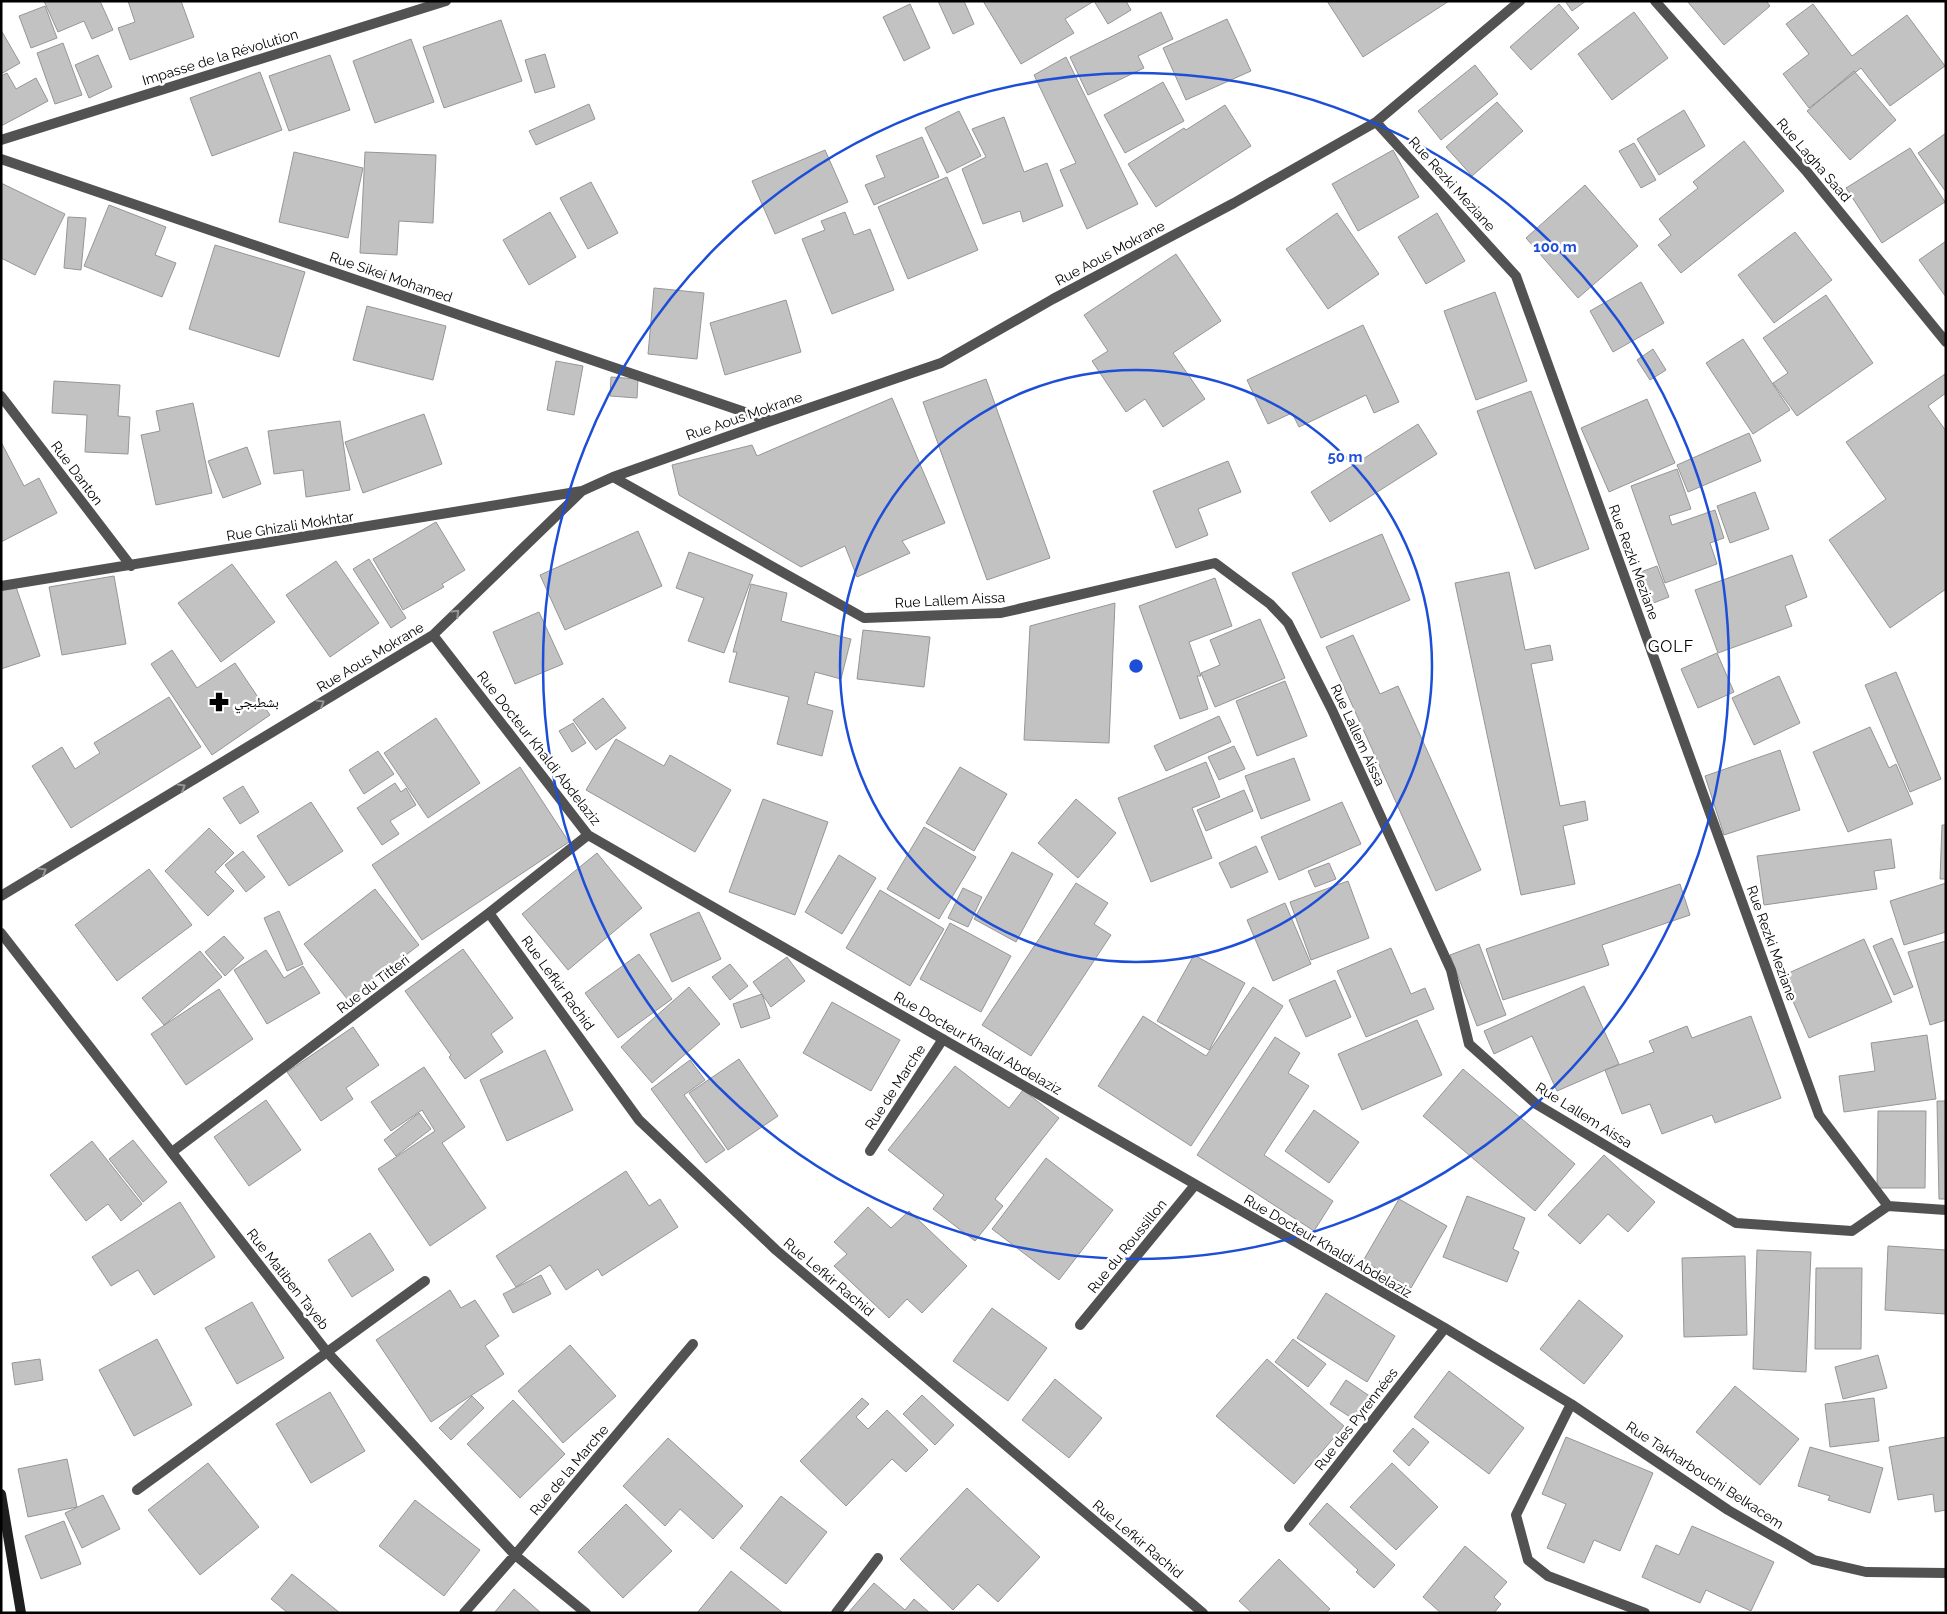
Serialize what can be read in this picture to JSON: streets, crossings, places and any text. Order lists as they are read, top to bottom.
{
  "streets": {
    "street": [
      "Impasse de la Révolution",
      "Rue Lagha Saad",
      "Rue Rezki Meziane",
      "Rue Aous Mokrane",
      "Rue Sikei Mohamed",
      "Rue Danton",
      "Rue Ghizali Mokhtar",
      "Rue Lallem Aissa",
      "Rue Docteur Khaldi Abdelaziz",
      "Rue Lefkir Rachid",
      "Rue du Titteri",
      "Rue de Marche",
      "Rue du Roussillon",
      "Rue Matiben Tayeb",
      "Rue des Pyrennées",
      "Rue de la Marche",
      "Rue Takharbouchi Belkacem"
    ]
  },
  "crossings": [
    ["Rue Rezki Meziane", "Rue Aous Mokrane"],
    ["Rue Rezki Meziane", "Rue Lallem Aissa"],
    ["Rue Aous Mokrane", "Rue Sikei Mohamed"],
    ["Rue Aous Mokrane", "Rue Ghizali Mokhtar"],
    ["Rue Aous Mokrane", "Rue Lallem Aissa"],
    ["Rue Aous Mokrane", "Rue Docteur Khaldi Abdelaziz"],
    ["Rue Danton", "Rue Ghizali Mokhtar"],
    ["Rue Docteur Khaldi Abdelaziz", "Rue du Titteri"],
    ["Rue Docteur Khaldi Abdelaziz", "Rue de Marche"],
    ["Rue Docteur Khaldi Abdelaziz", "Rue du Roussillon"],
    ["Rue Docteur Khaldi Abdelaziz", "Rue des Pyrennées"],
    ["Rue Docteur Khaldi Abdelaziz", "Rue Takharbouchi Belkacem"],
    ["Rue Lefkir Rachid", "Rue du Titteri"],
    ["Rue du Titteri", "Rue Matiben Tayeb"],
    ["Rue Matiben Tayeb", "Rue de la Marche"]
  ],
  "one_way": ["Rue Aous Mokrane"],
  "districts": ["GOLF"],
  "places": {
    "pharmacy": ["بشطبجي"]
  },
  "rings": ["100 m", "50 m"]
}
